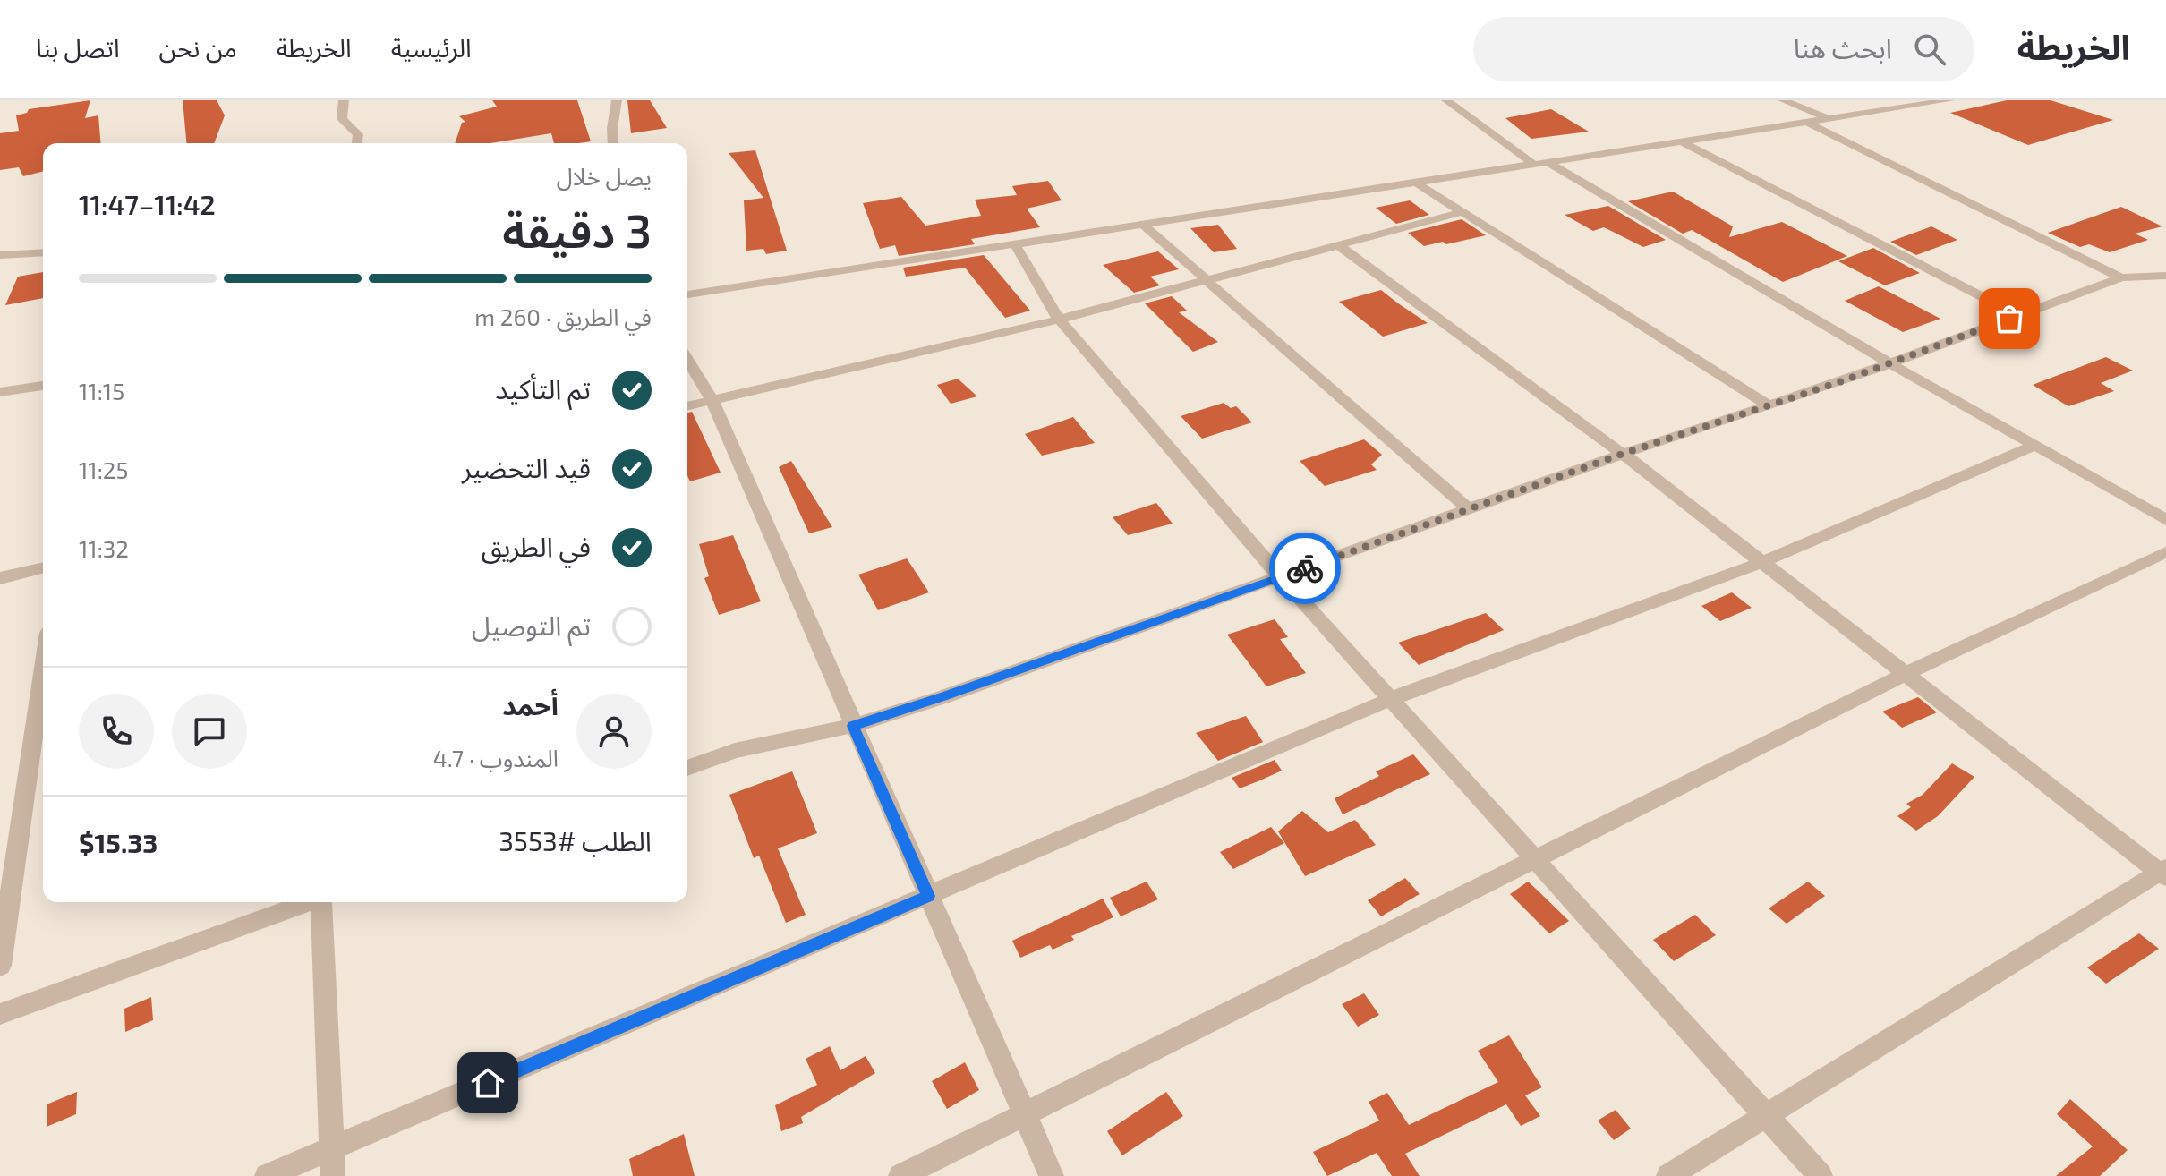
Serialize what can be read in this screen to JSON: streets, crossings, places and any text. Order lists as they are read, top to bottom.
{
  "page": {
    "header": "الخريطة",
    "search": "ابحث هنا",
    "nav": [
      "الرئيسية",
      "الخريطة",
      "من نحن",
      "اتصل بنا"
    ],
    "heading": ["3 دقيقة", "يصل خلال", "11:42–11:47"],
    "panel": [
      "أحمد",
      "المندوب · 4.7",
      "الطلب #3553",
      "$15.33"
    ],
    "bar": "في الطريق · 260 m",
    "list": [
      ["تم التأكيد", "11:15"],
      ["قيد التحضير", "11:25"],
      ["في الطريق", "11:32"],
      "تم التوصيل"
    ]
  }
}
